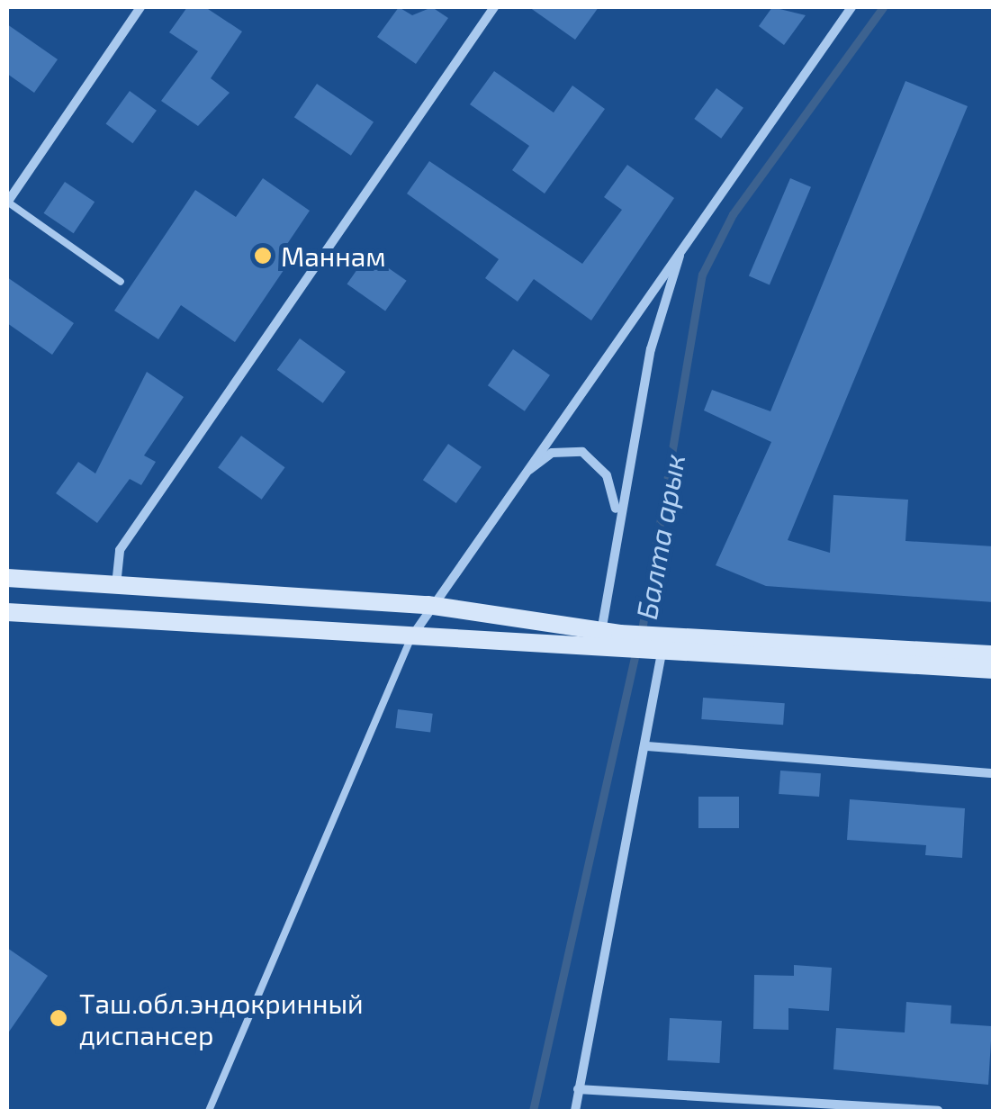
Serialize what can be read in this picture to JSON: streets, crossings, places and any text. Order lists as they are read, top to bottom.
{
  "water": ["Балта арык"],
  "places": ["Маннам", "Таш.обл.эндокринный диспансер"]
}
